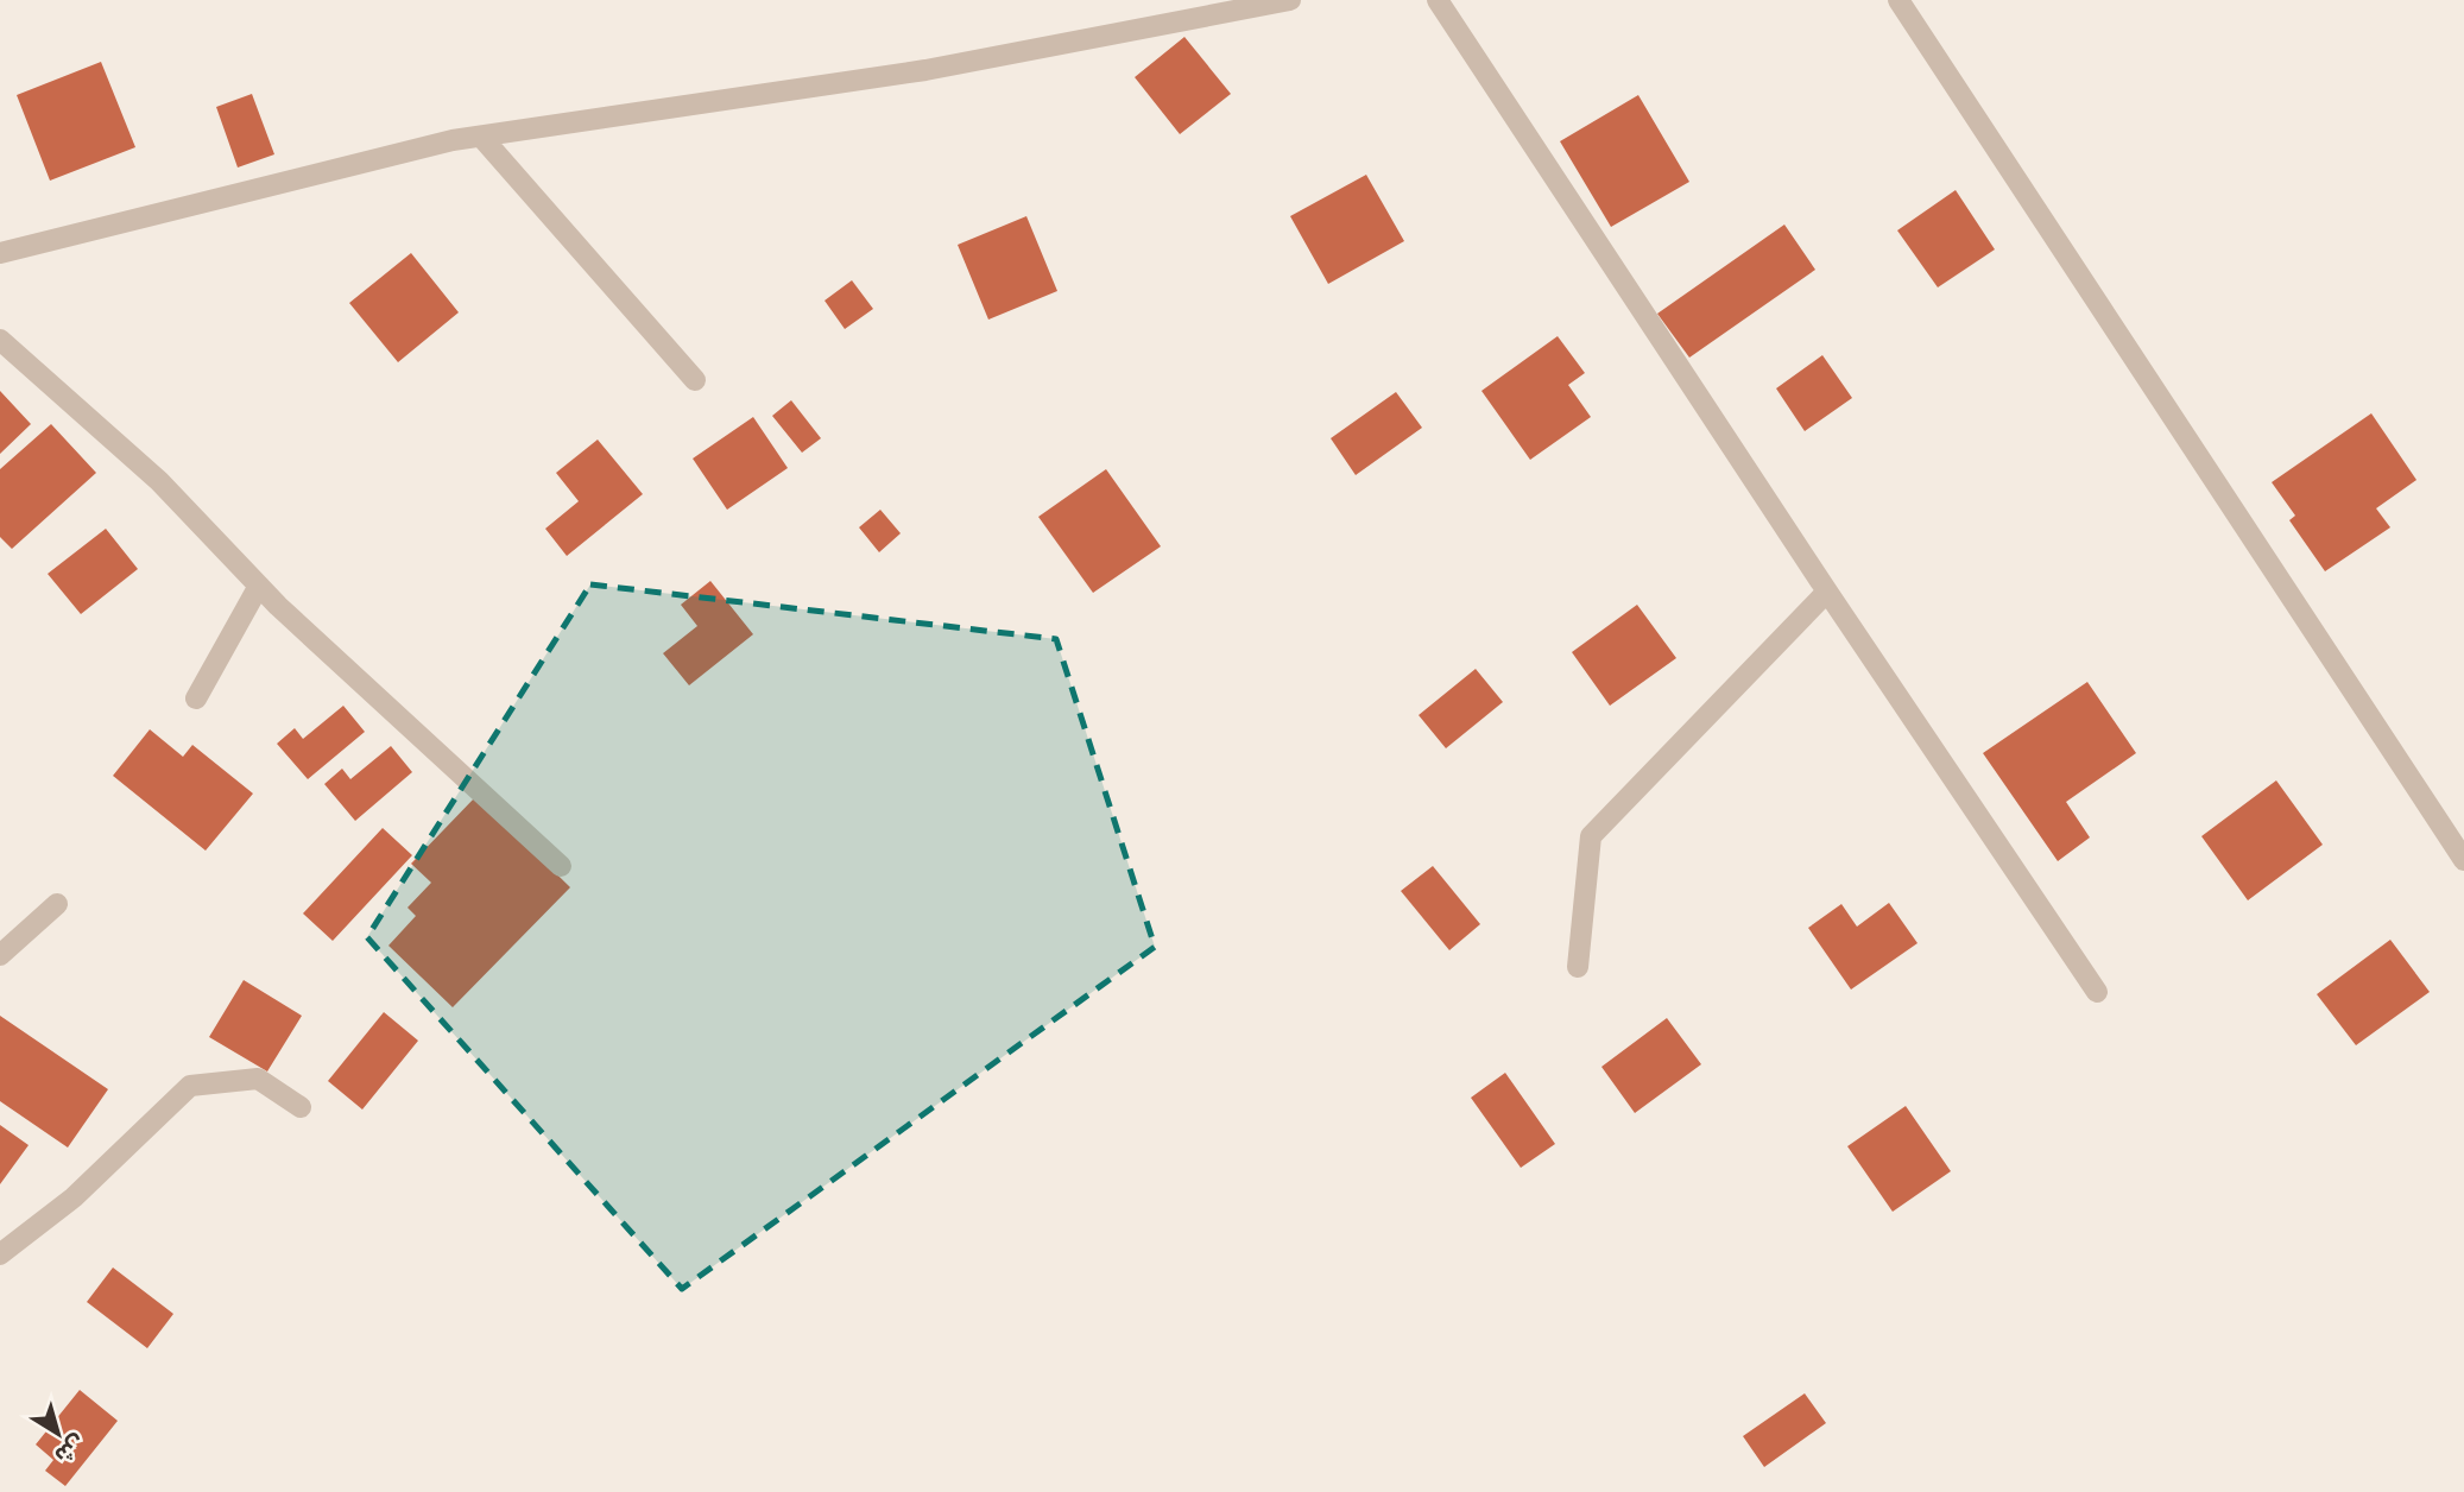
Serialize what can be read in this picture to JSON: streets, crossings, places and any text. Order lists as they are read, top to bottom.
{
  "north": "bottom right"
}
